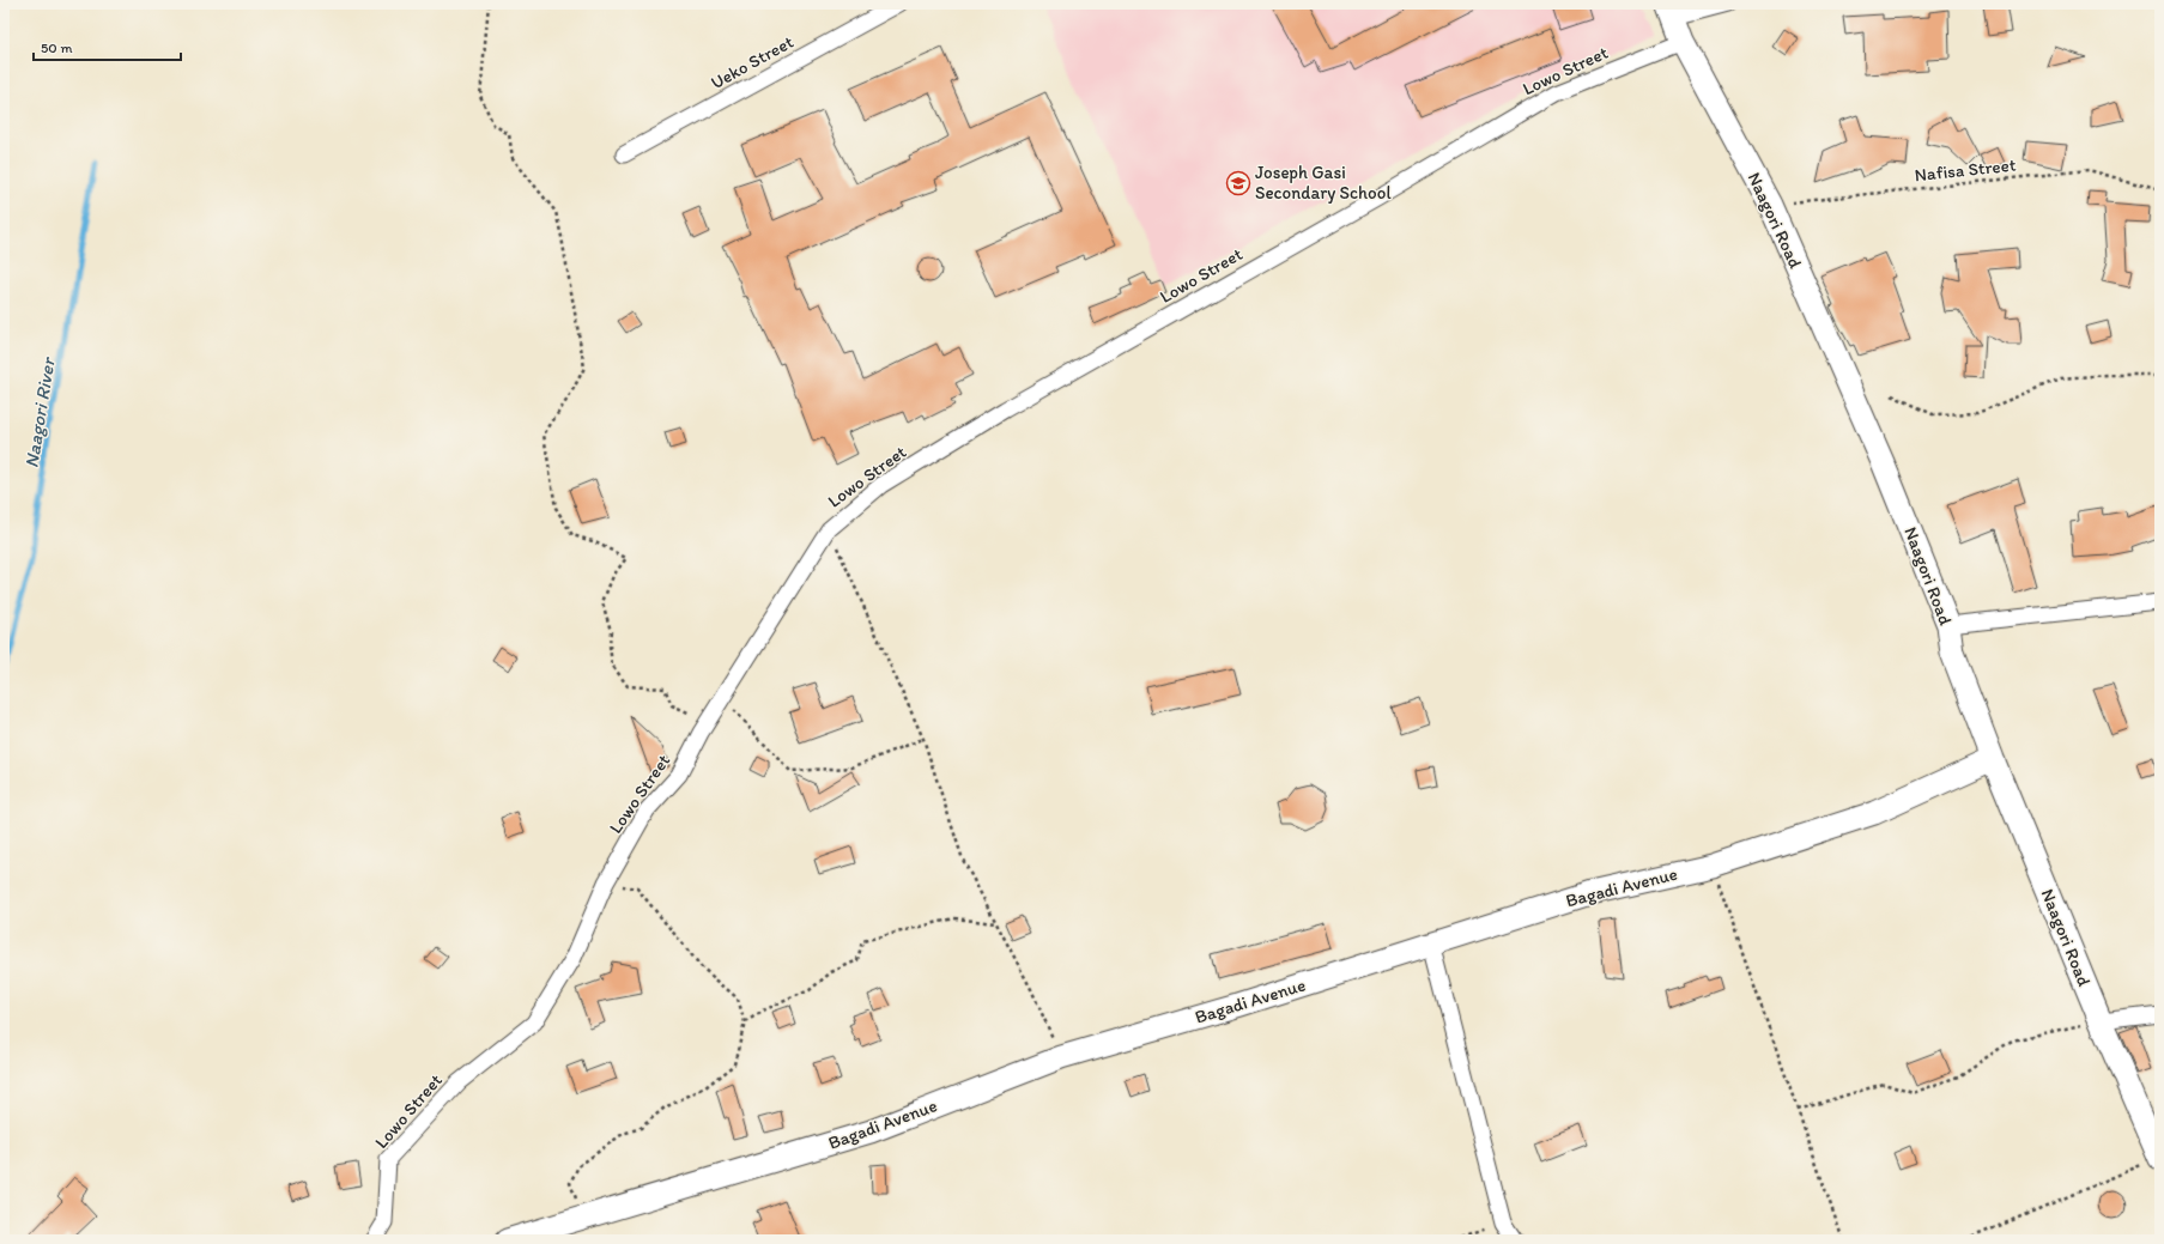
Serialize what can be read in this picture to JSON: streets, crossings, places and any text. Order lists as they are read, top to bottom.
{
  "streets": {
    "street": [
      "Ueko Street",
      "Lowo Street",
      "Naagori Road",
      "Bagadi Avenue"
    ],
    "path": ["Nafisa Street"]
  },
  "crossings": [
    ["Lowo Street", "Naagori Road"],
    ["Nafisa Street", "Naagori Road"],
    ["Naagori Road", "Bagadi Avenue"]
  ],
  "water": ["Naagori River"],
  "places": {
    "school or university": ["Joseph Gasi Secondary School"]
  },
  "scale_bar": "50 m"
}
